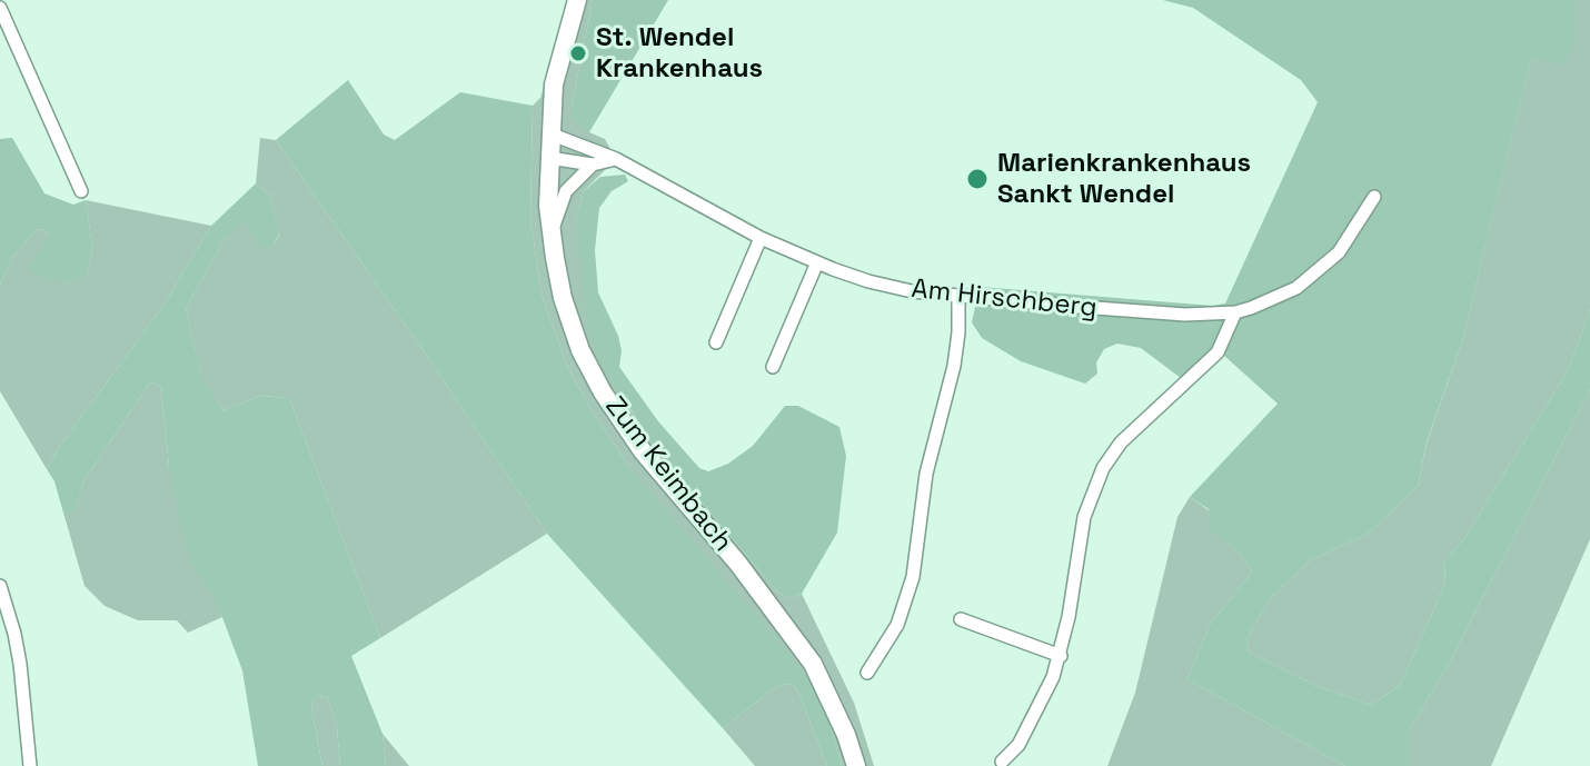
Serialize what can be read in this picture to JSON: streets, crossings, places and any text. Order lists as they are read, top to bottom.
{
  "streets": {
    "street": ["Am Hirschberg", "Zum Keimbach"]
  },
  "crossings": [
    ["Am Hirschberg", "Zum Keimbach"]
  ],
  "places": ["St. Wendel Krankenhaus", "Marienkrankenhaus Sankt Wendel"]
}
